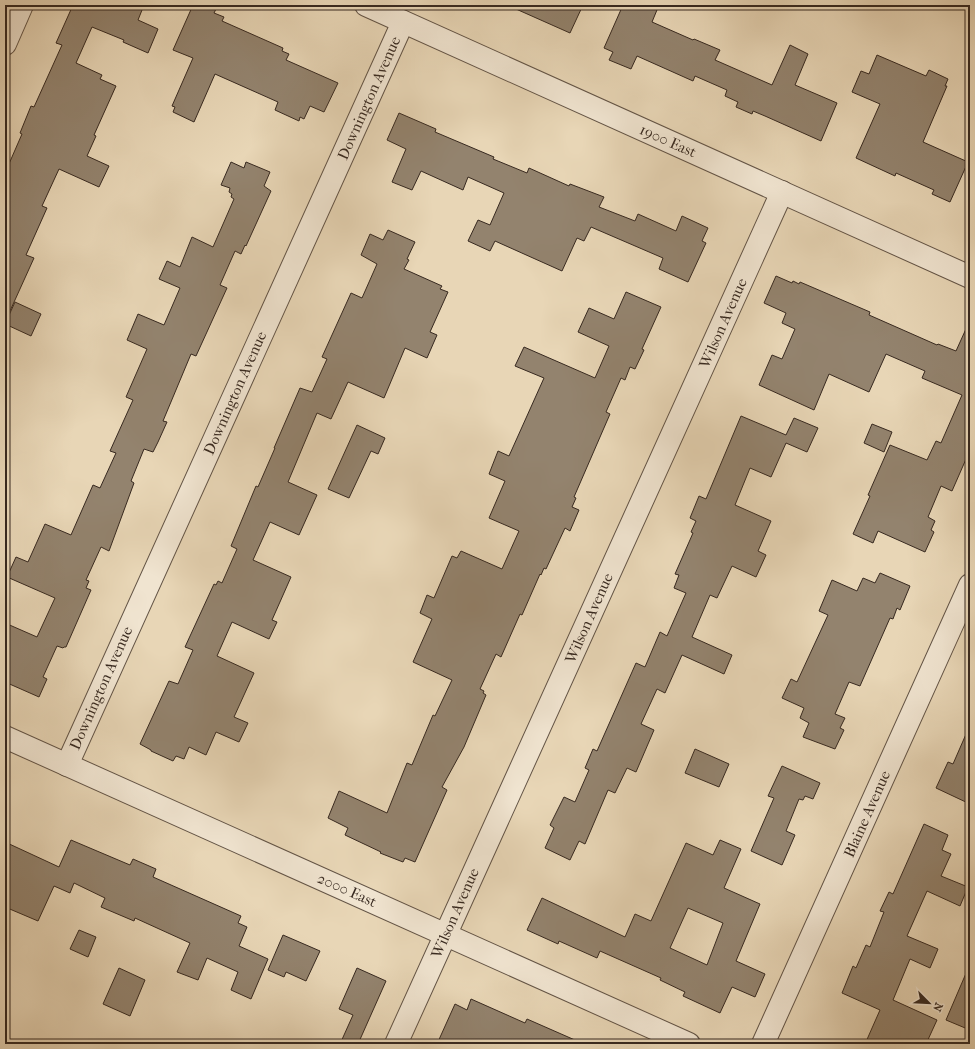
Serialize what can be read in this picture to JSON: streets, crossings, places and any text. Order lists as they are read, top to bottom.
{
  "streets": {
    "street": [
      "Downington Avenue",
      "1900 East",
      "Wilson Avenue",
      "Blaine Avenue",
      "2000 East"
    ]
  },
  "crossings": [
    ["Downington Avenue", "1900 East"],
    ["Downington Avenue", "2000 East"],
    ["1900 East", "Wilson Avenue"],
    ["Wilson Avenue", "2000 East"]
  ],
  "north": "bottom right"
}
